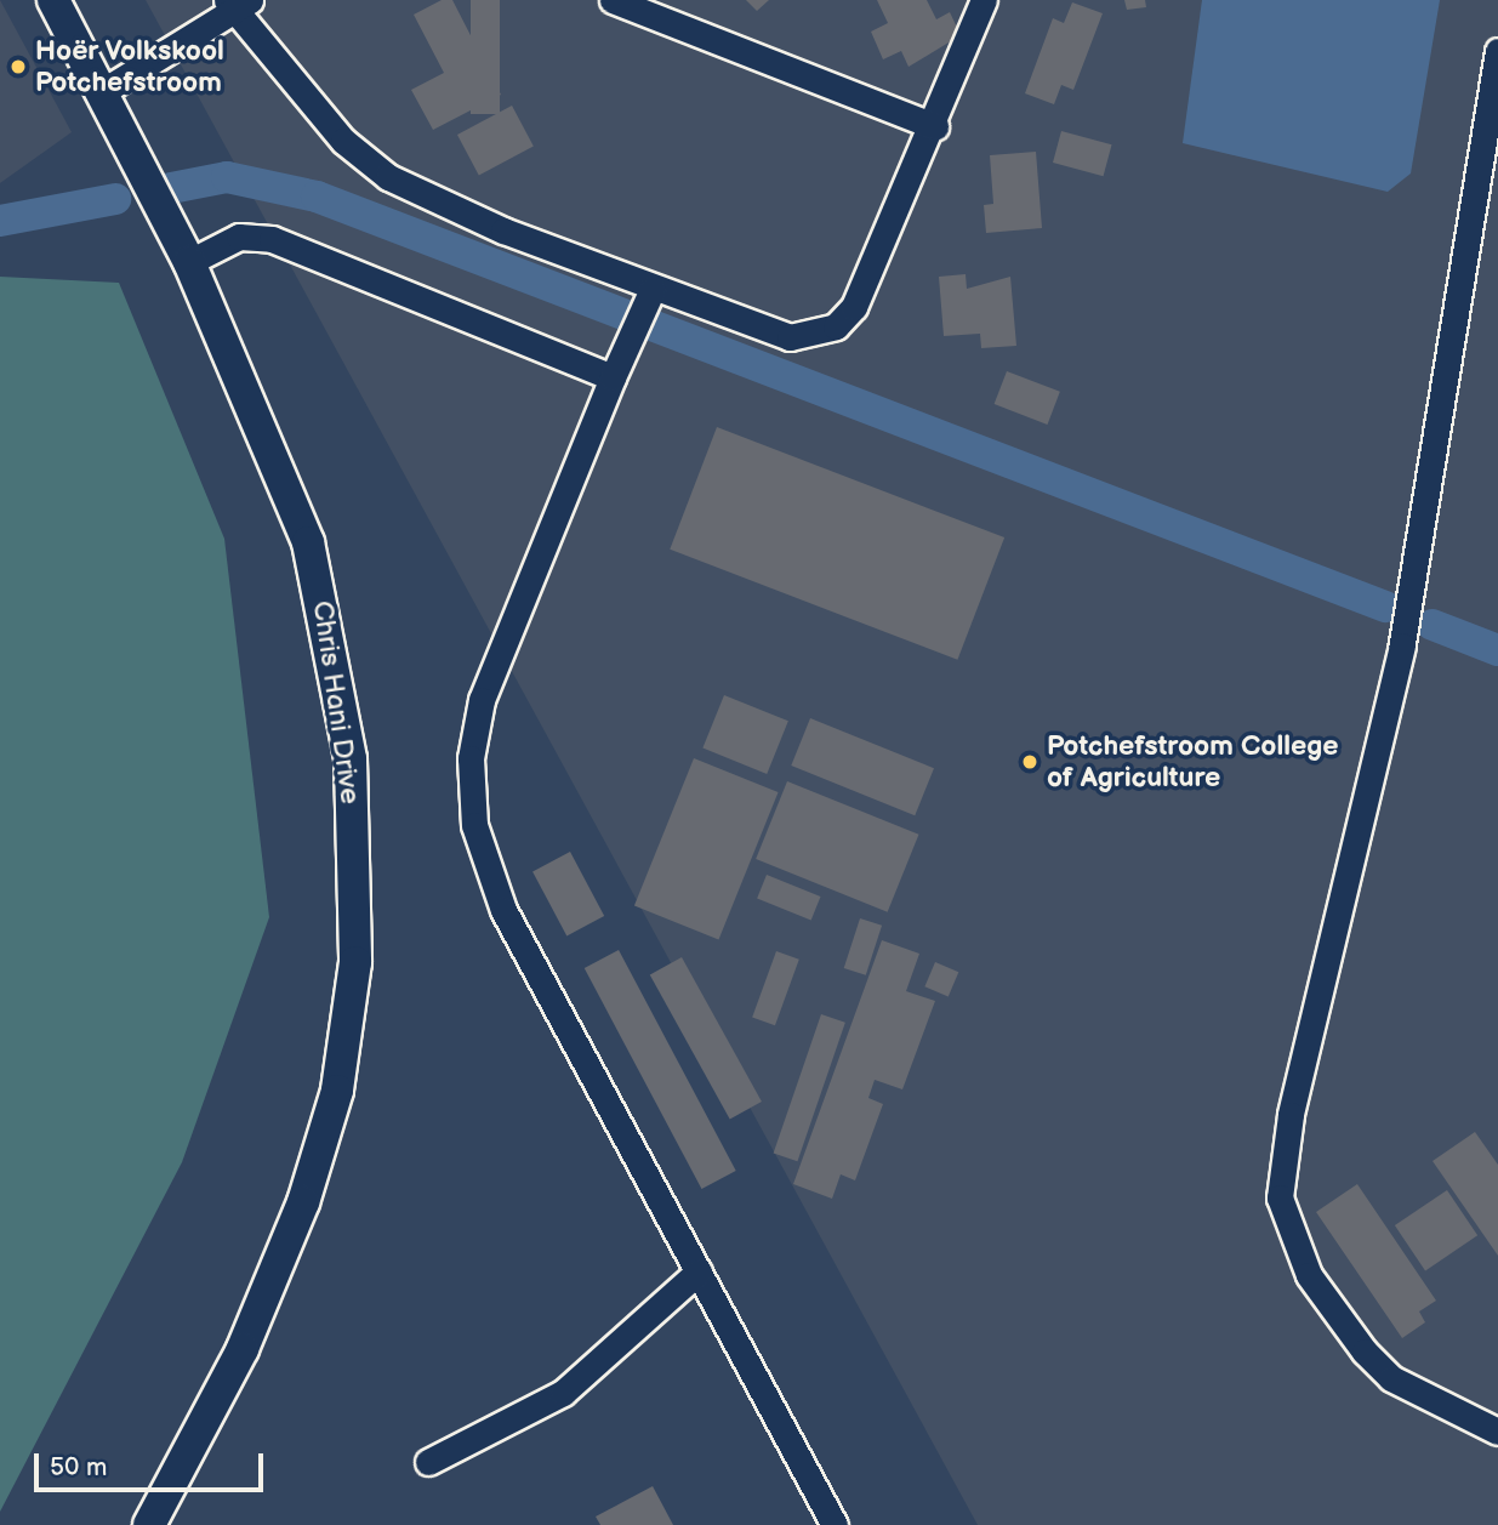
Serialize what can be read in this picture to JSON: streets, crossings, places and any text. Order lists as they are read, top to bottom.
{
  "streets": {
    "street": ["Chris Hani Drive"]
  },
  "places": ["Hoër Volkskool Potchefstroom", "Potchefstroom College of Agriculture"],
  "scale_bar": "50 m"
}
